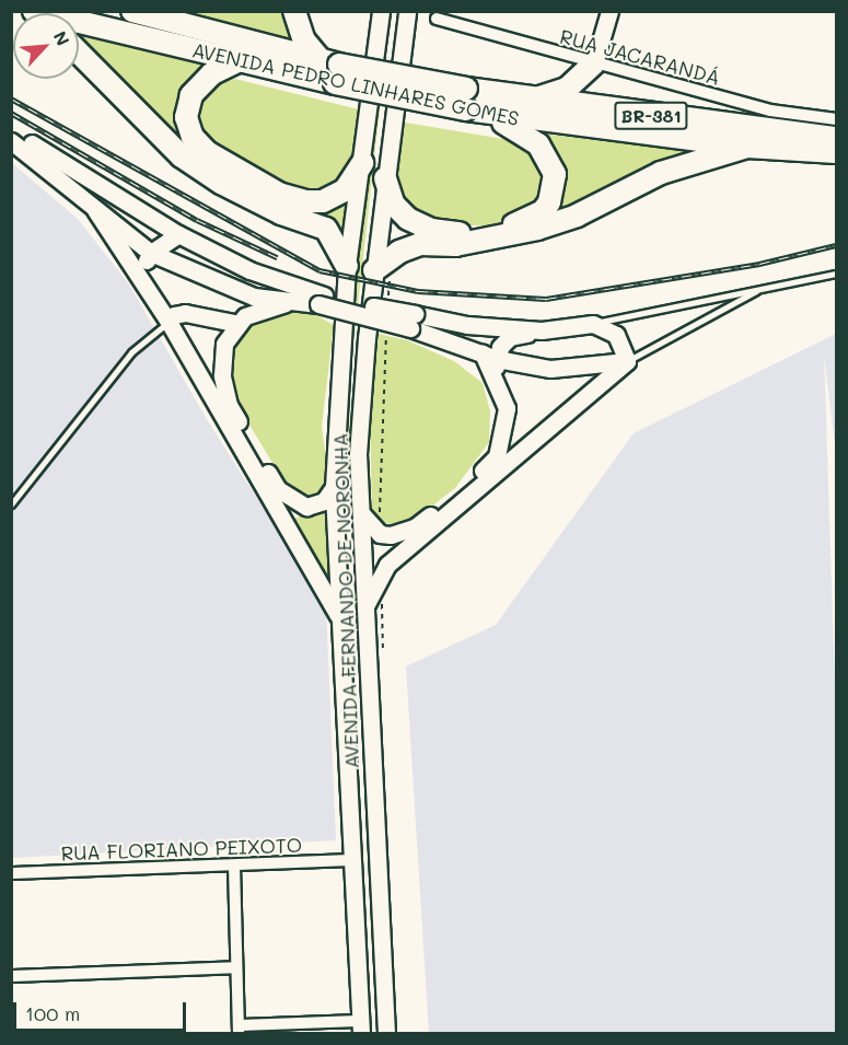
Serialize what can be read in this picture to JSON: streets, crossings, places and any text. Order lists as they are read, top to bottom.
{
  "streets": {
    "highway": ["AVENIDA PEDRO LINHARES GOMES", "BR-381"],
    "main road": ["AVENIDA FERNANDO DE NORONHA"],
    "street": ["RUA JACARANDÁ", "RUA FLORIANO PEIXOTO"]
  },
  "crossings": [
    ["AVENIDA FERNANDO DE NORONHA", "RUA FLORIANO PEIXOTO"]
  ],
  "scale_bar": "100 m",
  "north": "top right"
}
